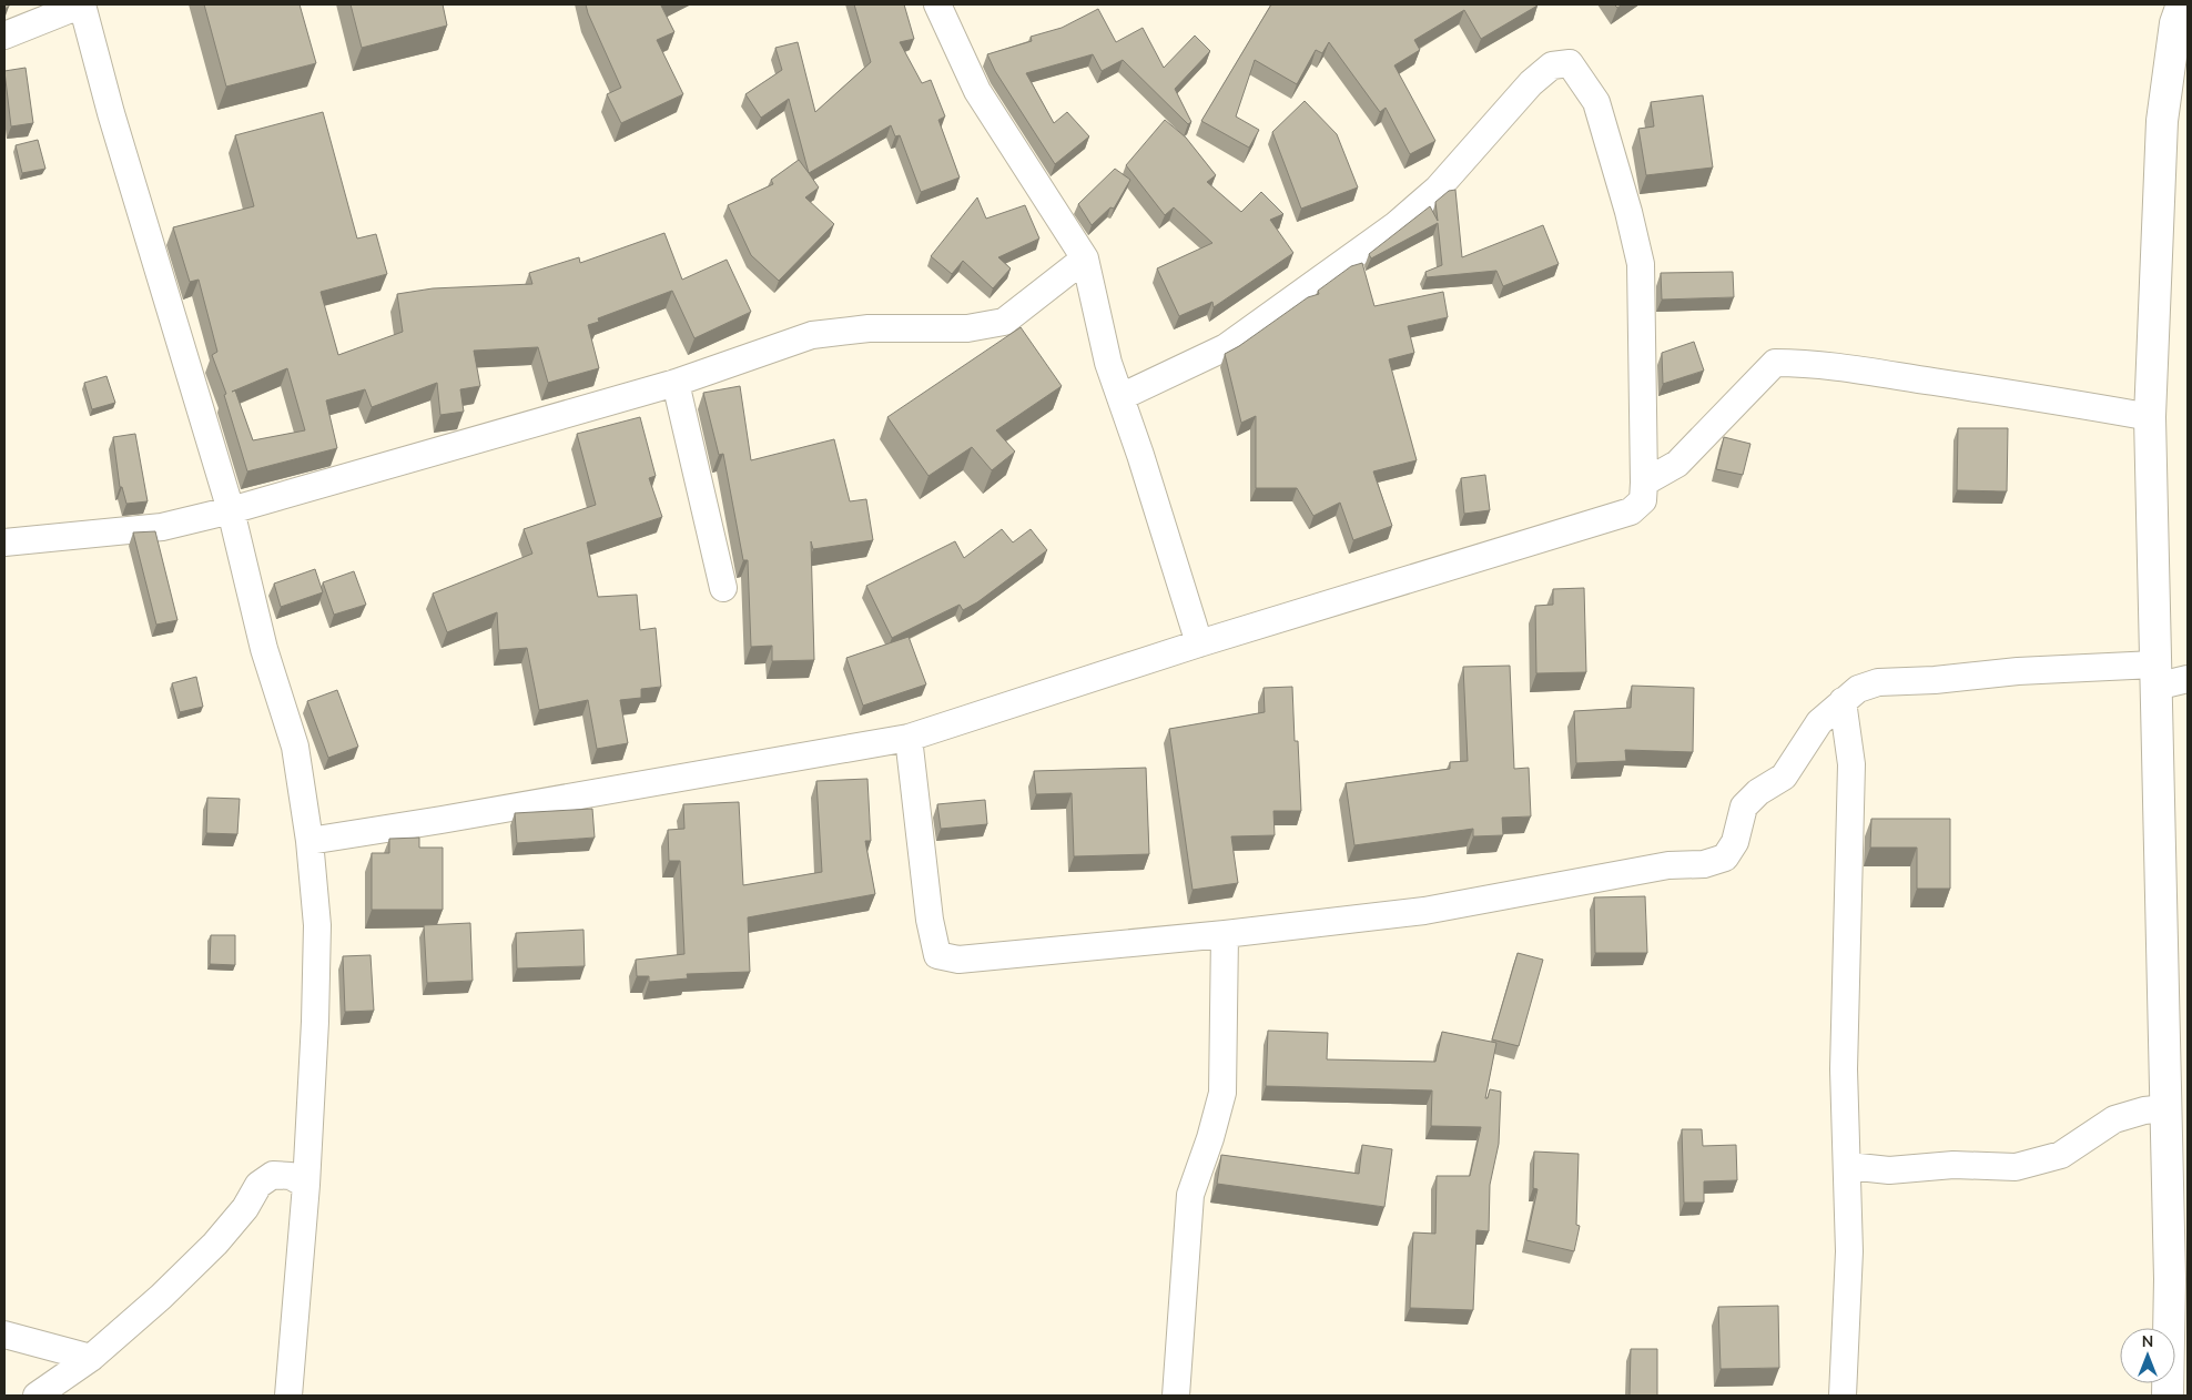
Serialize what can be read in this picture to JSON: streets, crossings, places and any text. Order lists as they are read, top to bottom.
{
  "north": "top"
}
